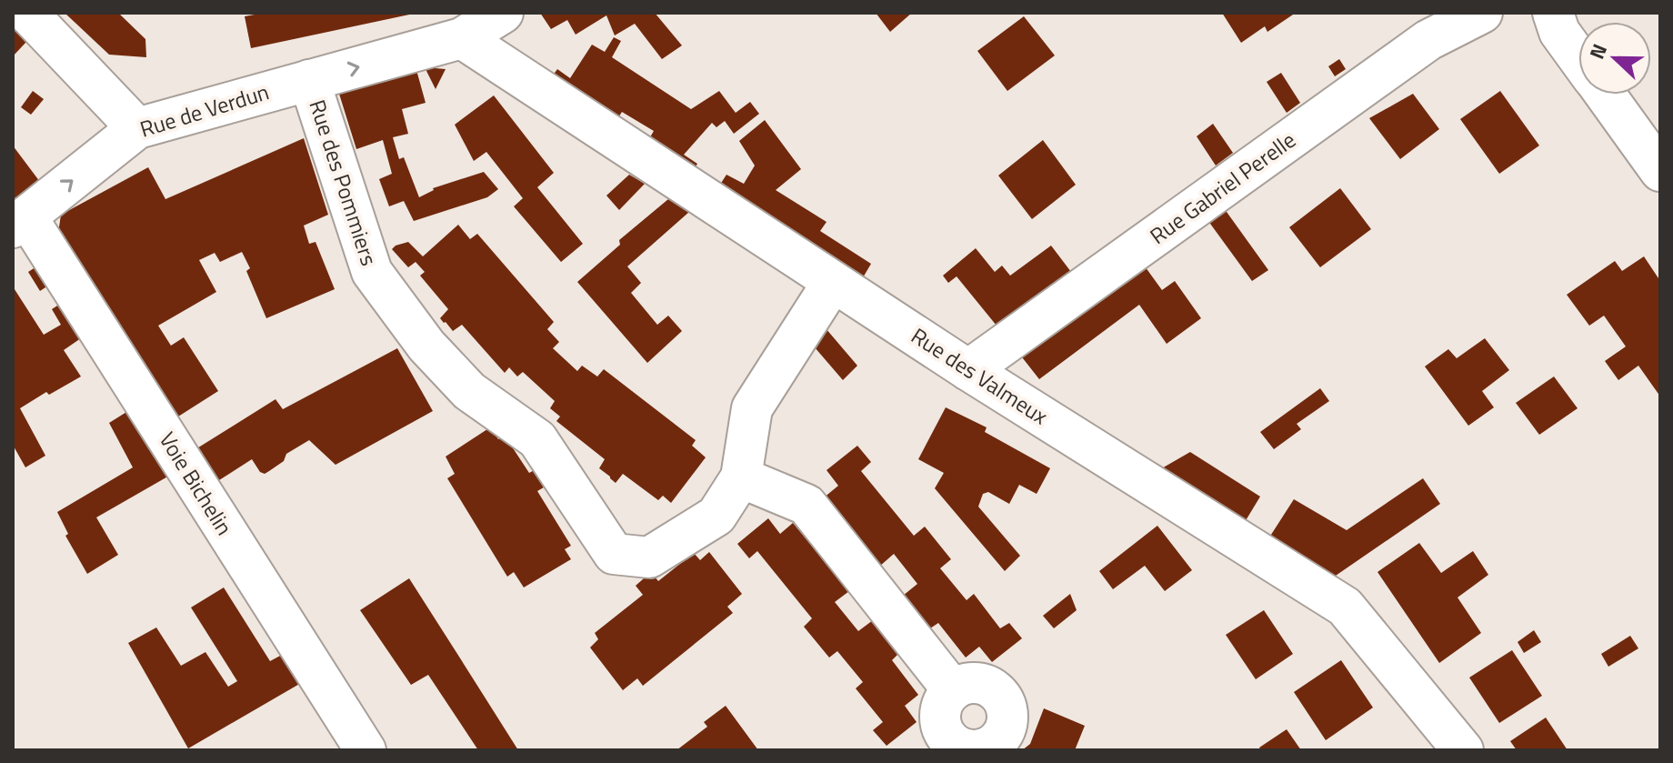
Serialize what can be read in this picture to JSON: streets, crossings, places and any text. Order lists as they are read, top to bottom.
{
  "streets": {
    "street": [
      "Rue de Verdun",
      "Rue des Pommiers",
      "Rue Gabriel Perelle",
      "Rue des Valmeux",
      "Voie Bichelin"
    ]
  },
  "crossings": [
    ["Rue de Verdun", "Rue des Pommiers"],
    ["Rue de Verdun", "Rue des Valmeux"],
    ["Rue de Verdun", "Voie Bichelin"],
    ["Rue des Pommiers", "Rue des Valmeux"],
    ["Rue Gabriel Perelle", "Rue des Valmeux"]
  ],
  "one_way": ["Rue de Verdun"],
  "north": "left"
}
